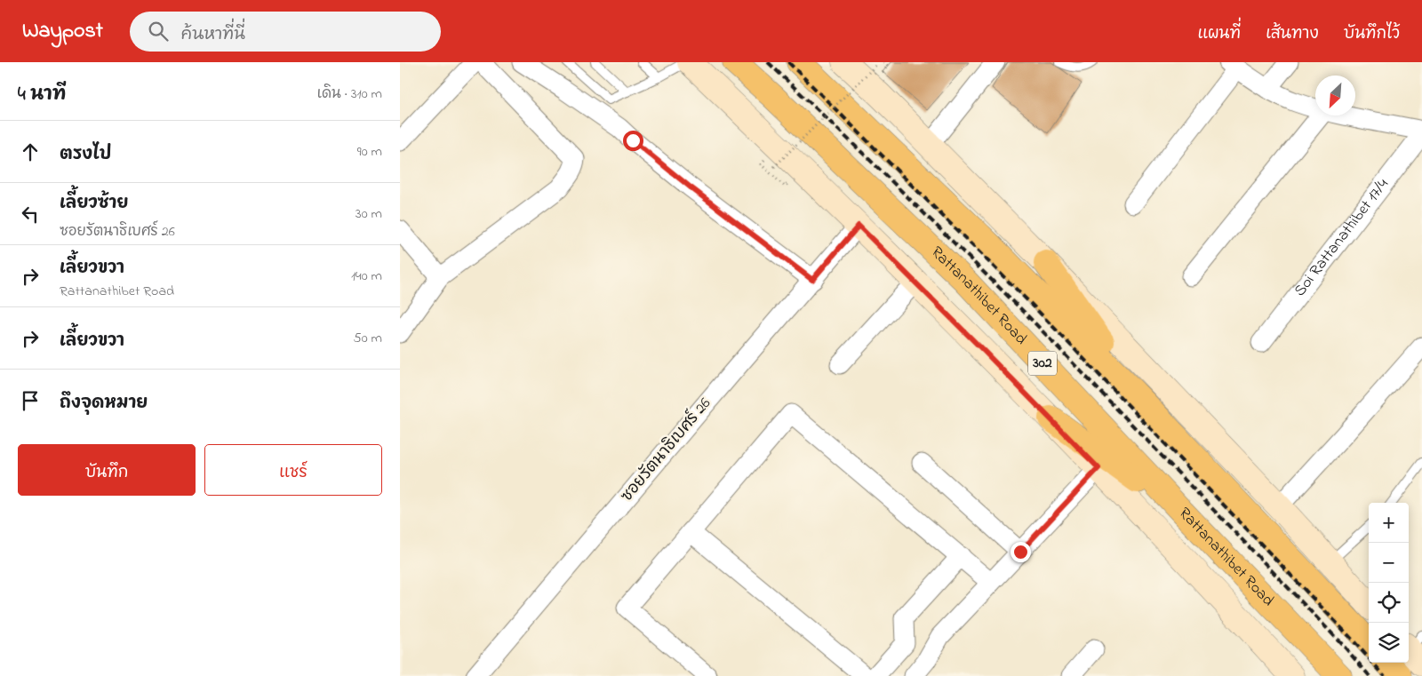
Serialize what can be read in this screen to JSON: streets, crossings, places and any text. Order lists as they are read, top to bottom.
{
  "streets": {
    "main road": ["Rattanathibet Road", "302"],
    "street": ["Soi Rattanathibet 17/4", "ซอยรัตนาธิเบศร์ 26"]
  },
  "crossings": [
    ["Rattanathibet Road", "ซอยรัตนาธิเบศร์ 26"]
  ],
  "north": "bottom left",
  "page": {
    "header": "Waypost",
    "search": "ค้นหาที่นี่",
    "nav": ["แผนที่", "เส้นทาง", "บันทึกไว้"],
    "heading": ["4 นาที", "เดิน · 310 m"],
    "list": [
      ["ตรงไป", "90 m"],
      ["เลี้ยวซ้าย", "ซอยรัตนาธิเบศร์ 26", "30 m"],
      ["เลี้ยวขวา", "Rattanathibet Road", "140 m"],
      ["เลี้ยวขวา", "50 m"],
      "ถึงจุดหมาย"
    ],
    "buttons": ["บันทึก", "แชร์"],
    "map_buttons": ["+", "−"]
  }
}
